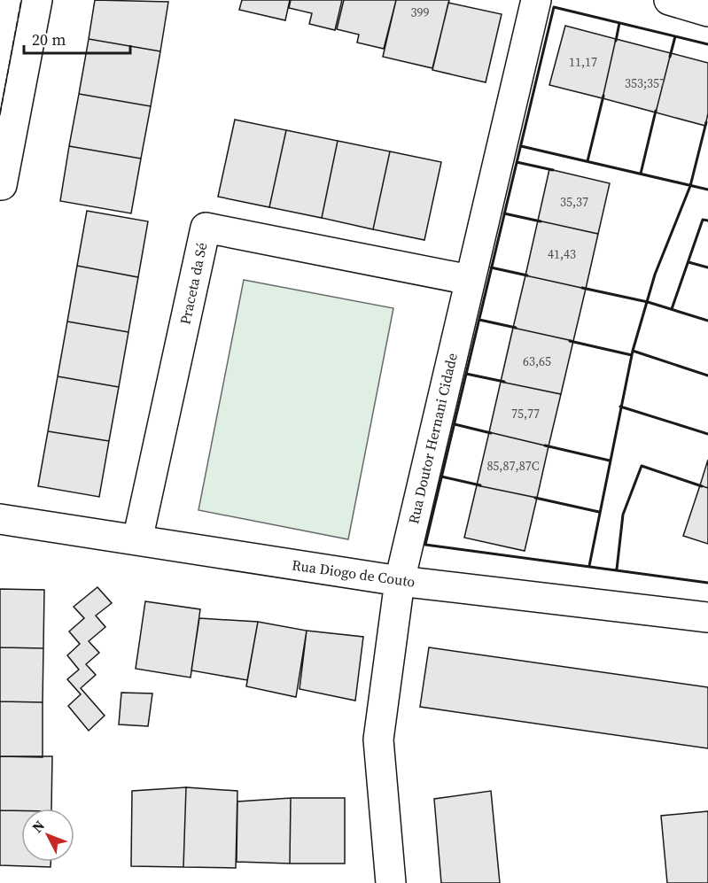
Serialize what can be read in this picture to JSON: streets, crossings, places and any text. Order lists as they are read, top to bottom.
{
  "streets": {
    "street": ["Praceta da Sé", "Rua Doutor Hernani Cidade", "Rua Diogo de Couto"]
  },
  "crossings": [
    ["Praceta da Sé", "Rua Doutor Hernani Cidade"],
    ["Praceta da Sé", "Rua Diogo de Couto"],
    ["Rua Doutor Hernani Cidade", "Rua Diogo de Couto"]
  ],
  "house_numbers": [
    "399",
    "11,17",
    "353;357",
    "35,37",
    "41,43",
    "63,65",
    "75,77",
    "85,87,87C"
  ],
  "scale_bar": "20 m",
  "north": "top left"
}
